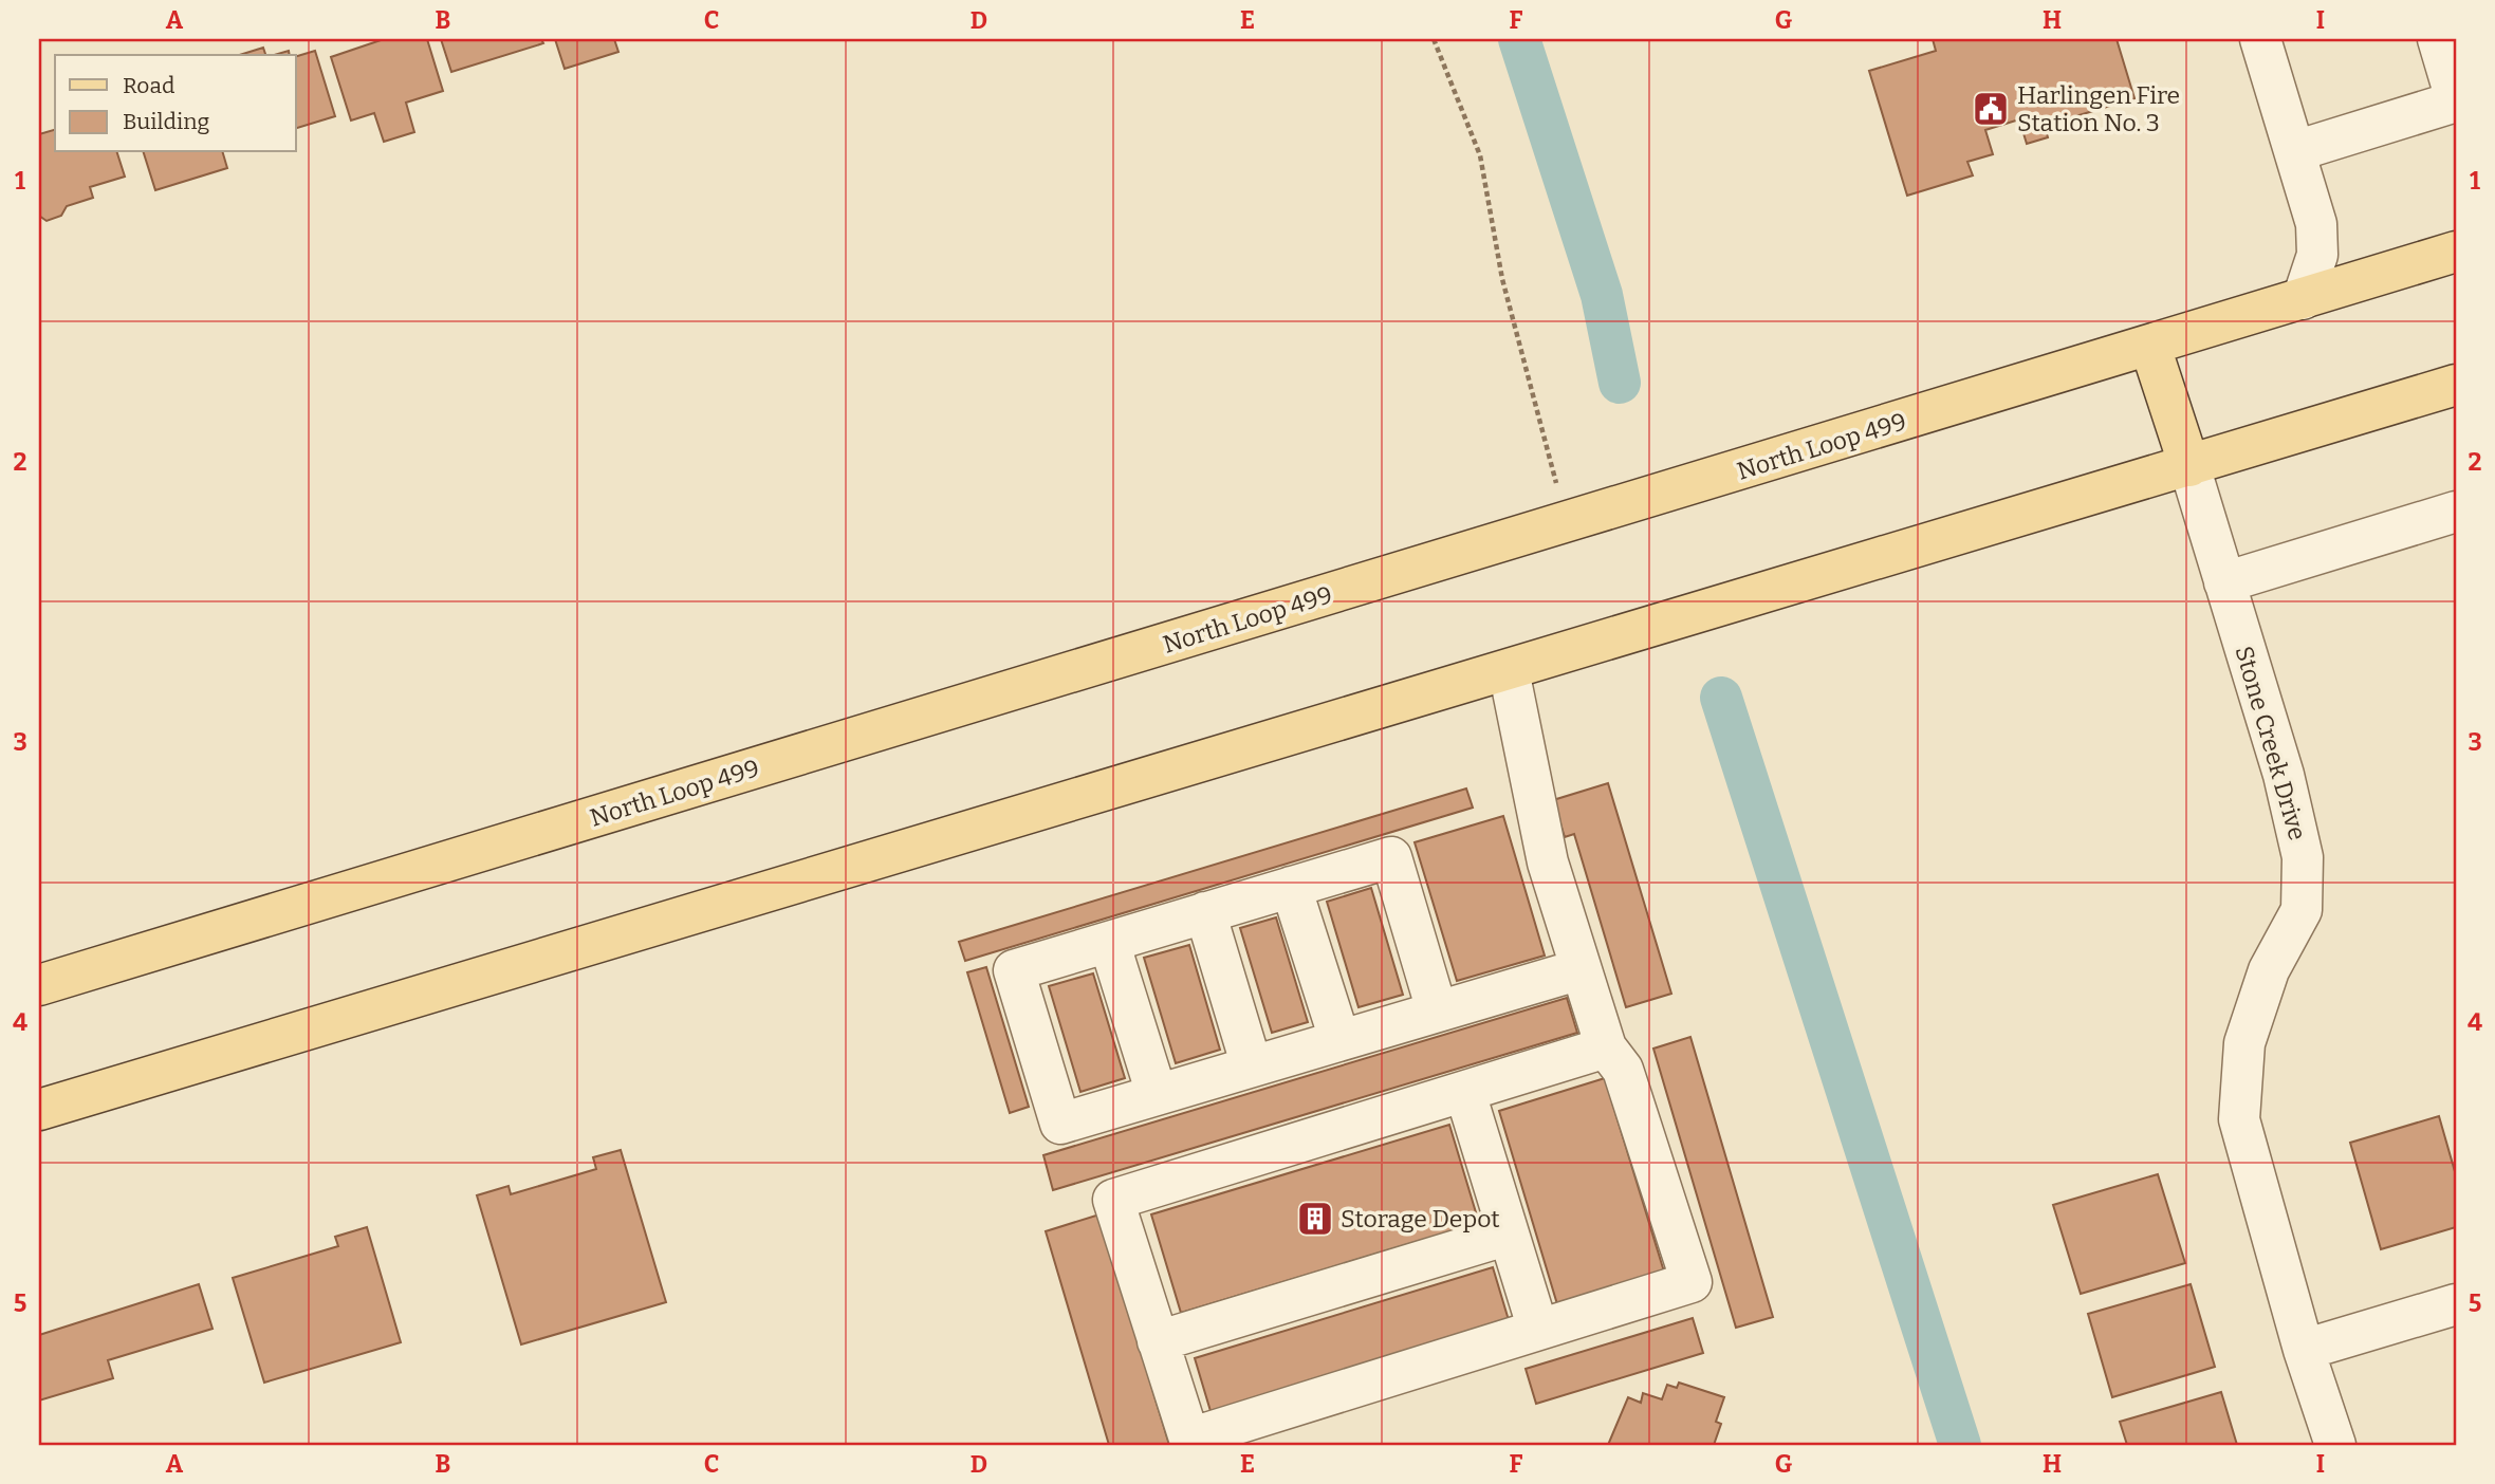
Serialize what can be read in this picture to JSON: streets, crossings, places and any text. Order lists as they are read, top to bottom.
{
  "streets": {
    "main road": ["North Loop 499"],
    "street": ["Stone Creek Drive"]
  },
  "places": {
    "public building": ["Harlingen Fire Station No. 3"],
    "building": ["Storage Depot"]
  },
  "legend": ["Road", "Building"],
  "grid": {
    "columns": [
      "A",
      "B",
      "C",
      "D",
      "E",
      "F",
      "G",
      "H",
      "I"
    ],
    "rows": [
      "1",
      "2",
      "3",
      "4",
      "5"
    ]
  }
}
